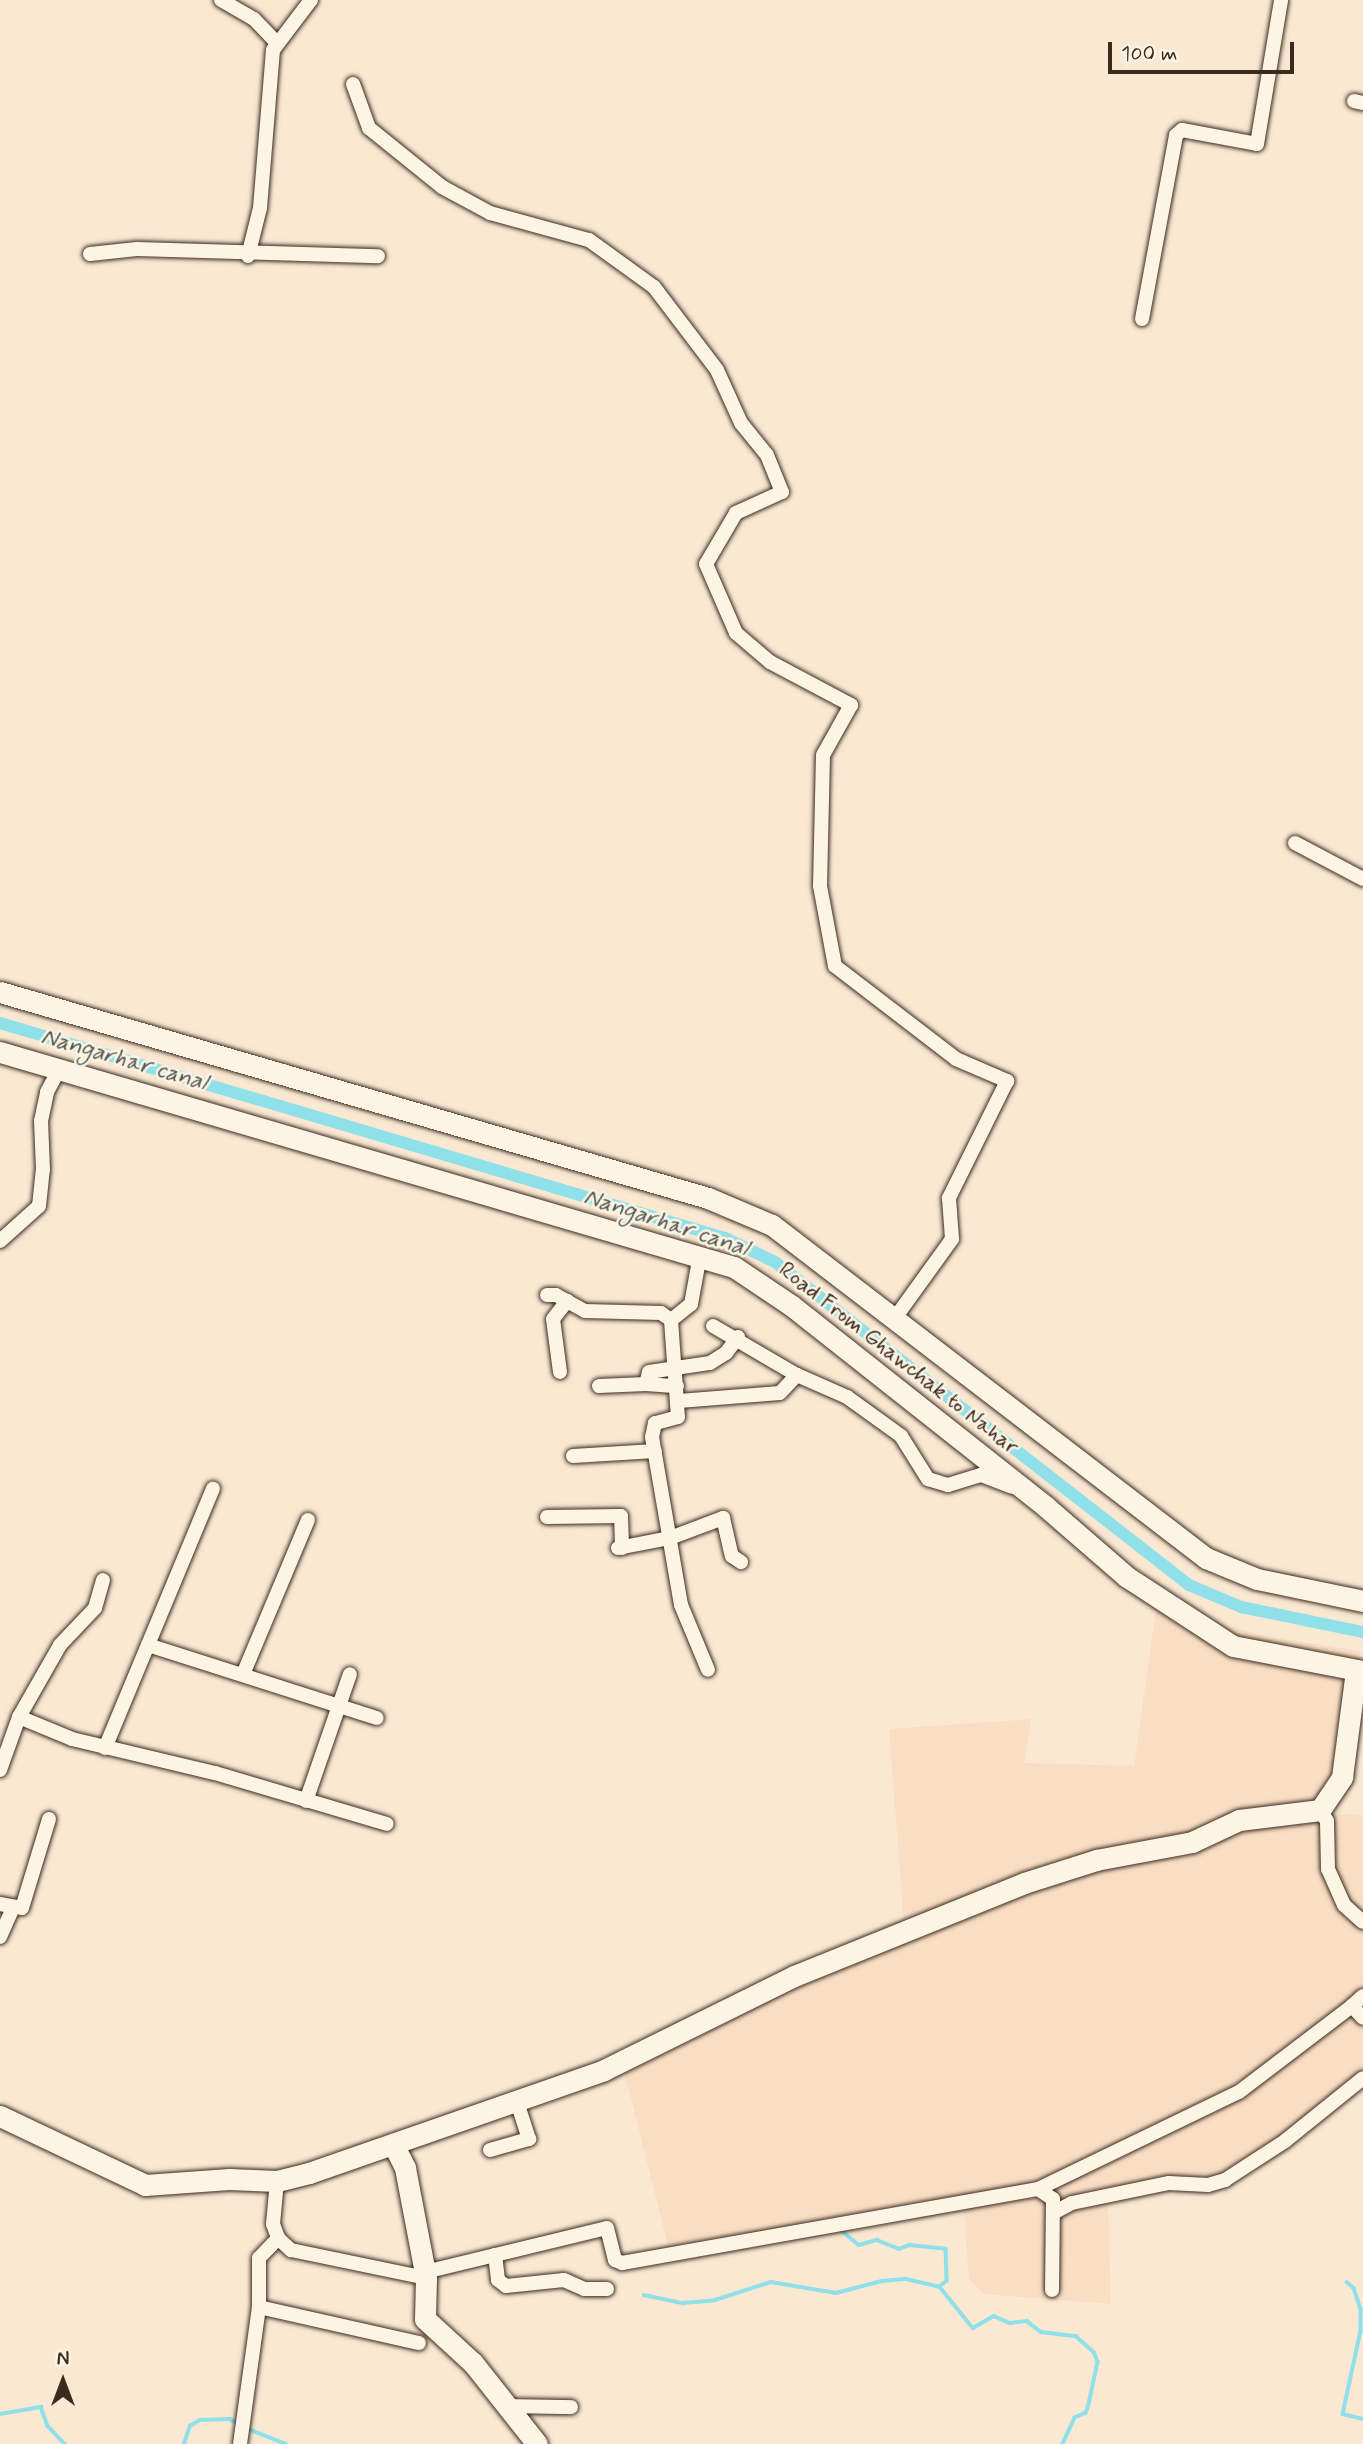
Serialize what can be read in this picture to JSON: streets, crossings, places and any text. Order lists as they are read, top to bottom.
{
  "streets": {
    "street": ["Road From Ghawchak to Nahar"]
  },
  "water": ["Nangarhar canal"],
  "scale_bar": "100 m",
  "north": "top"
}
